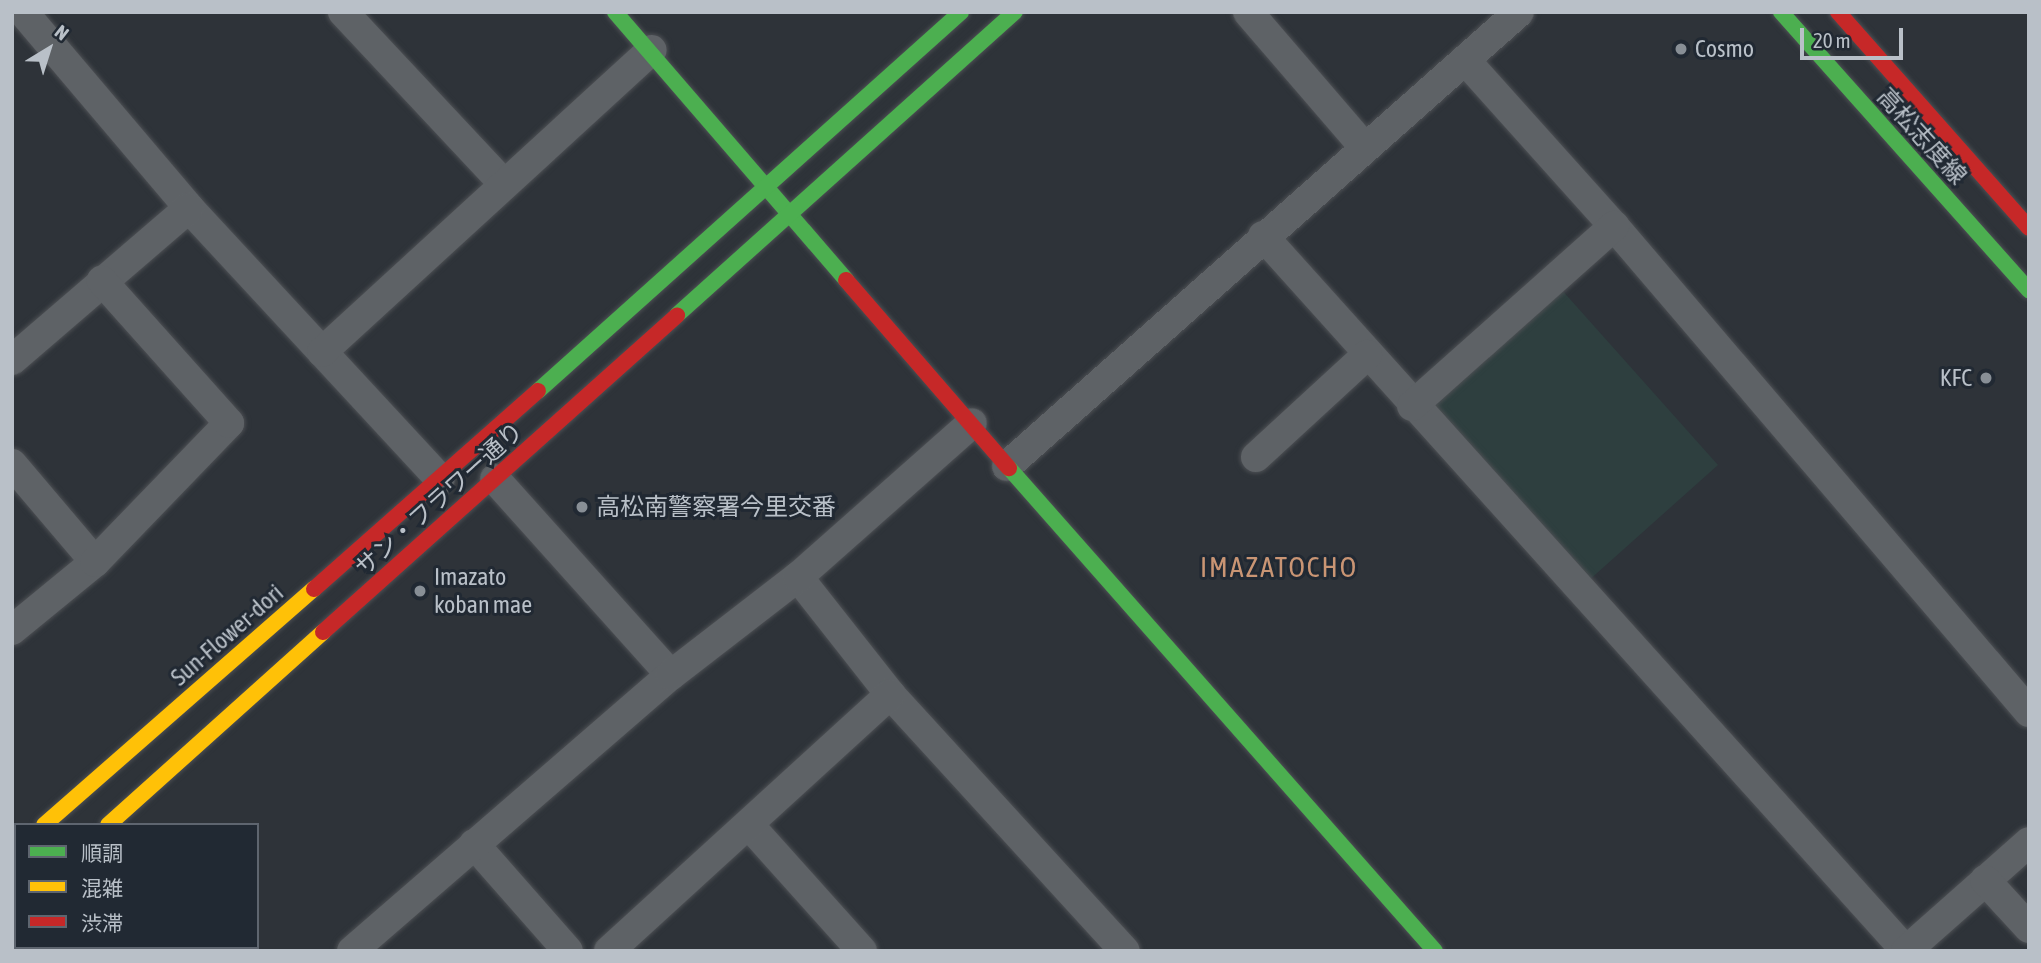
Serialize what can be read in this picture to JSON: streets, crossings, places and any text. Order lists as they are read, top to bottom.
{
  "streets": {
    "street": ["高松志度線", "サン・フラワー通り", "Sun-Flower-dori"]
  },
  "crossings": [
    ["サン・フラワー通り", "Sun-Flower-dori"]
  ],
  "districts": ["IMAZATOCHO"],
  "places": [
    "Cosmo",
    "KFC",
    "高松南警察署今里交番",
    "Imazato koban mae"
  ],
  "legend": ["順調", "混雑", "渋滞"],
  "scale_bar": "20 m",
  "north": "top right"
}
